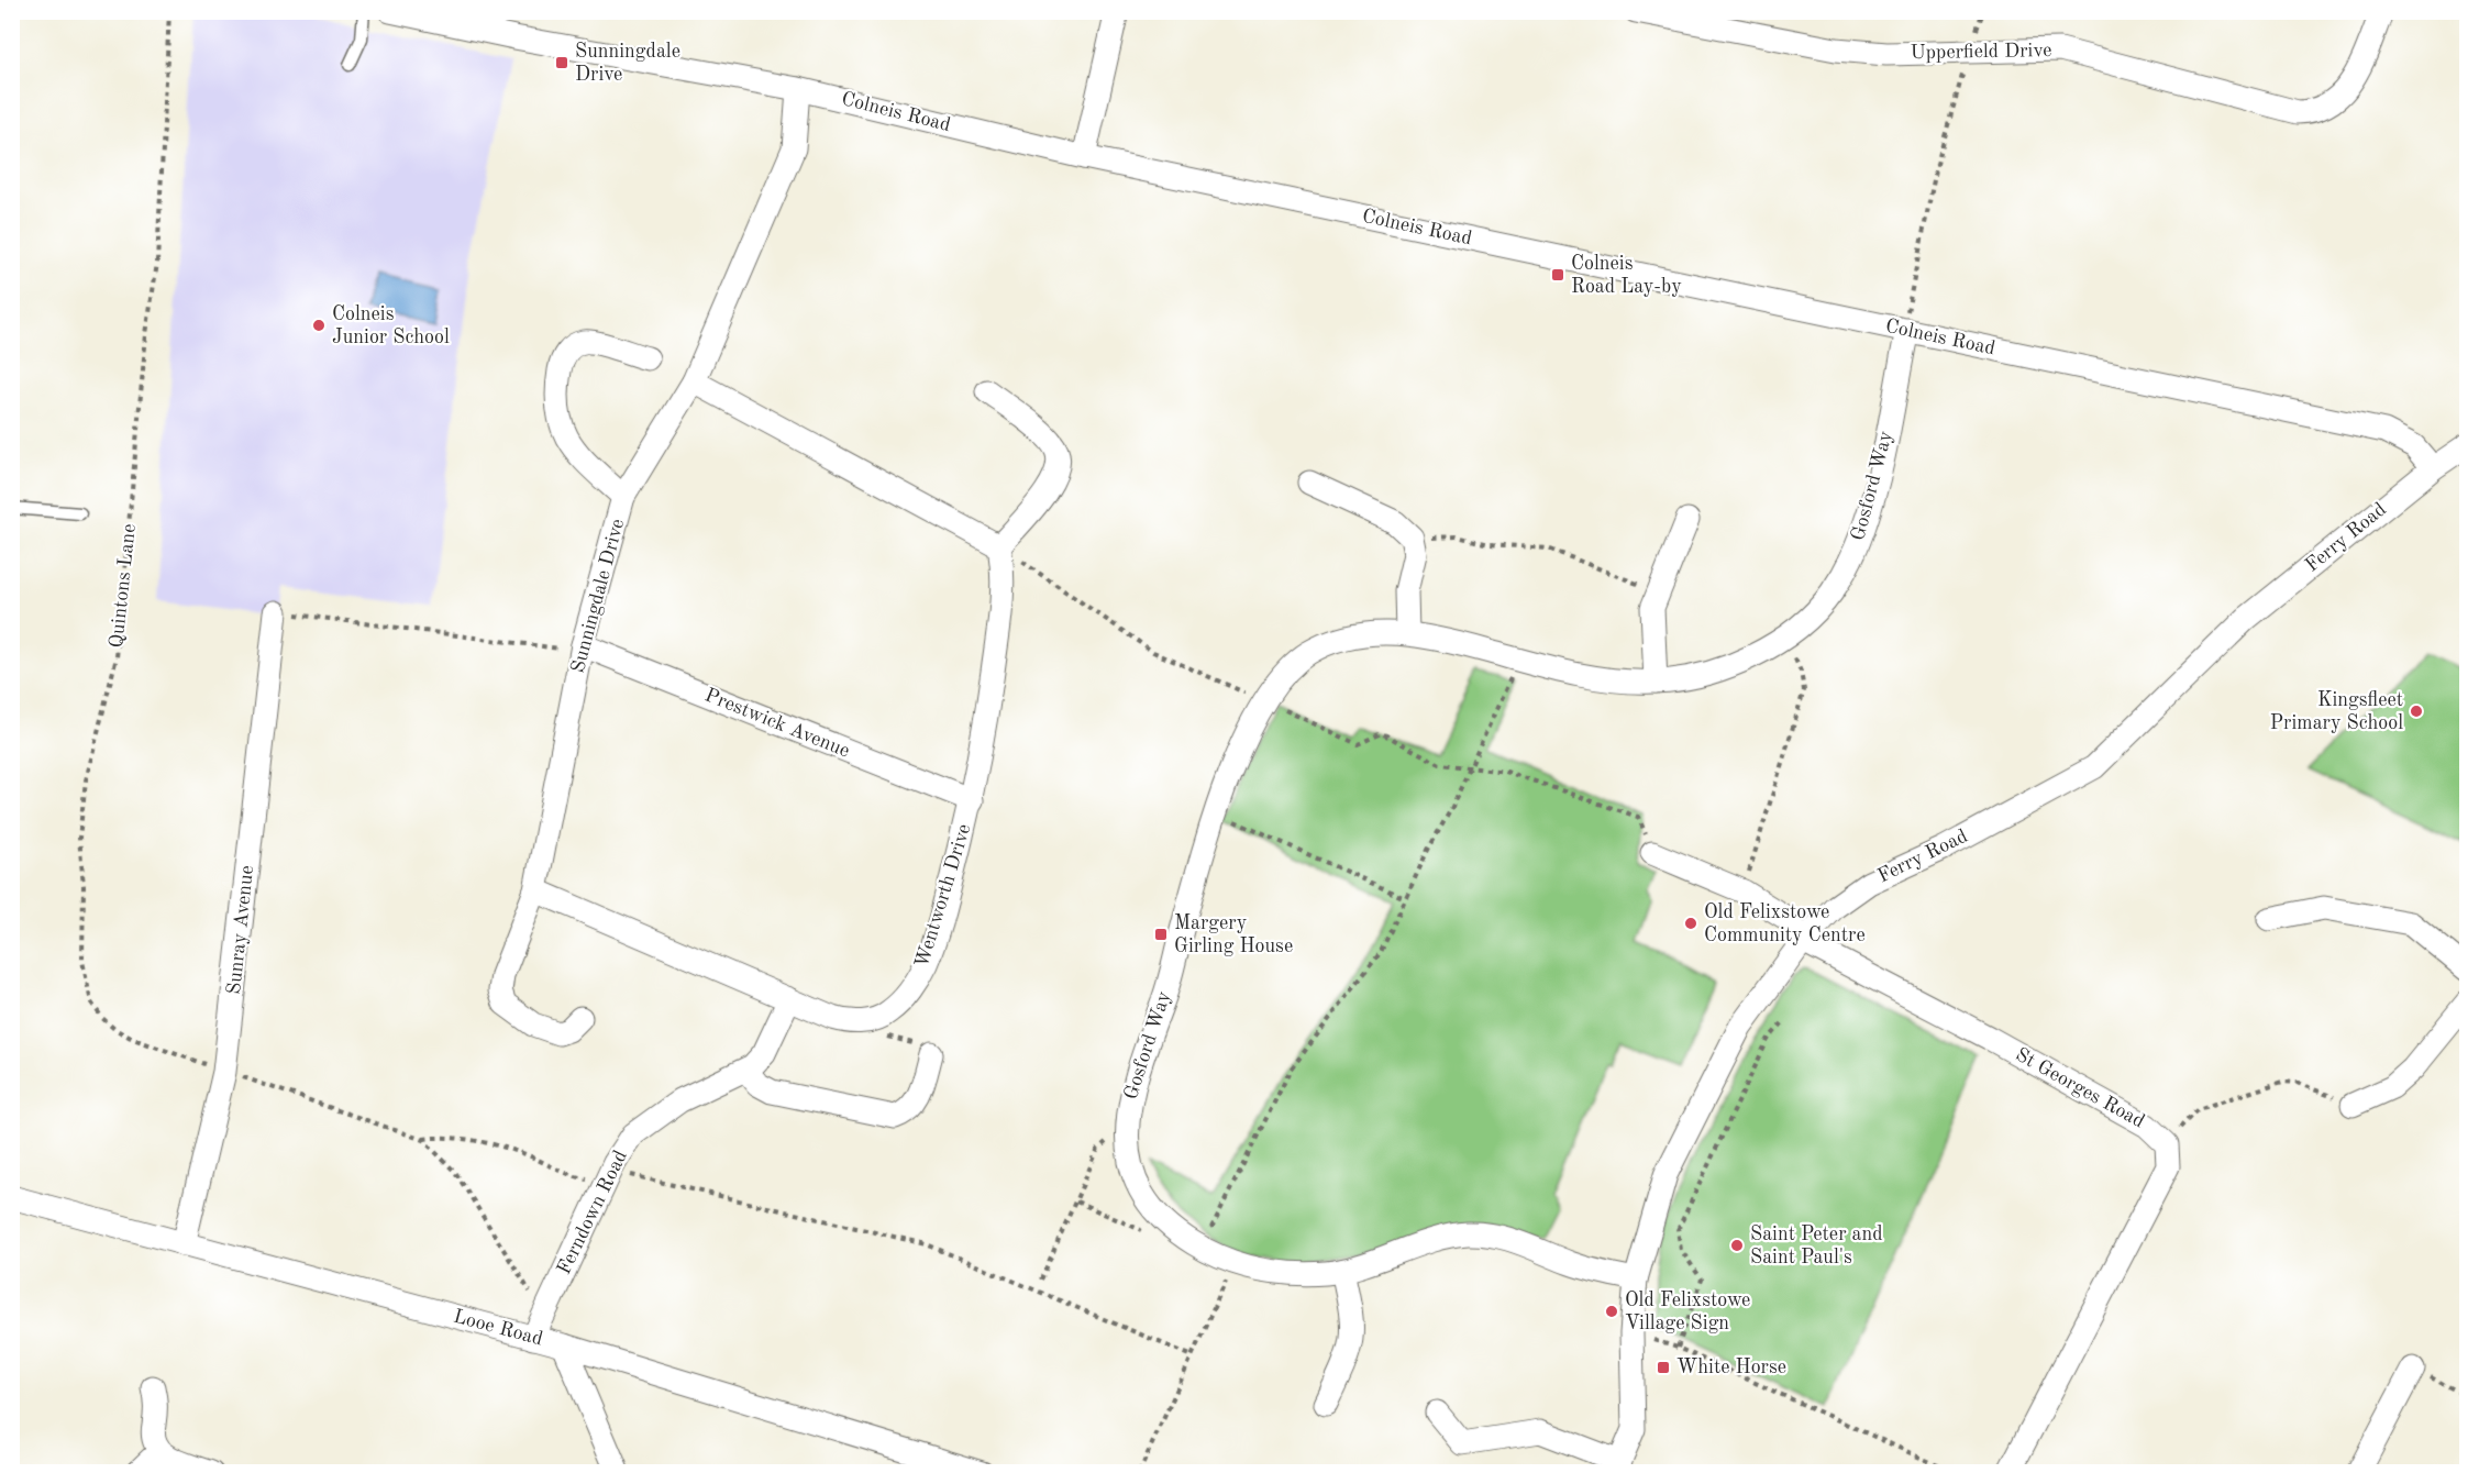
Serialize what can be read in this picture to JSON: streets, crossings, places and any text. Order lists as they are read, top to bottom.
{
  "streets": {
    "street": [
      "Upperfield Drive",
      "Colneis Road",
      "Gosford Way",
      "Ferry Road",
      "Sunningdale Drive",
      "Prestwick Avenue",
      "Wentworth Drive",
      "Sunray Avenue",
      "St Georges Road",
      "Ferndown Road",
      "Looe Road"
    ],
    "path": ["Quintons Lane"]
  },
  "crossings": [
    ["Colneis Road", "Gosford Way"],
    ["Colneis Road", "Ferry Road"],
    ["Colneis Road", "Sunningdale Drive"],
    ["Gosford Way", "Ferry Road"],
    ["Ferry Road", "St Georges Road"],
    ["Quintons Lane", "Sunray Avenue"],
    ["Sunningdale Drive", "Prestwick Avenue"],
    ["Prestwick Avenue", "Wentworth Drive"],
    ["Sunray Avenue", "Looe Road"],
    ["Ferndown Road", "Looe Road"]
  ],
  "places": {
    "transit": [
      "Sunningdale Drive",
      "Colneis Road Lay-by",
      "Margery Girling House",
      "White Horse"
    ],
    "other": [
      "Colneis Junior School",
      "Kingsfleet Primary School",
      "Old Felixstowe Community Centre",
      "Saint Peter and Saint Paul's",
      "Old Felixstowe Village Sign"
    ]
  }
}
